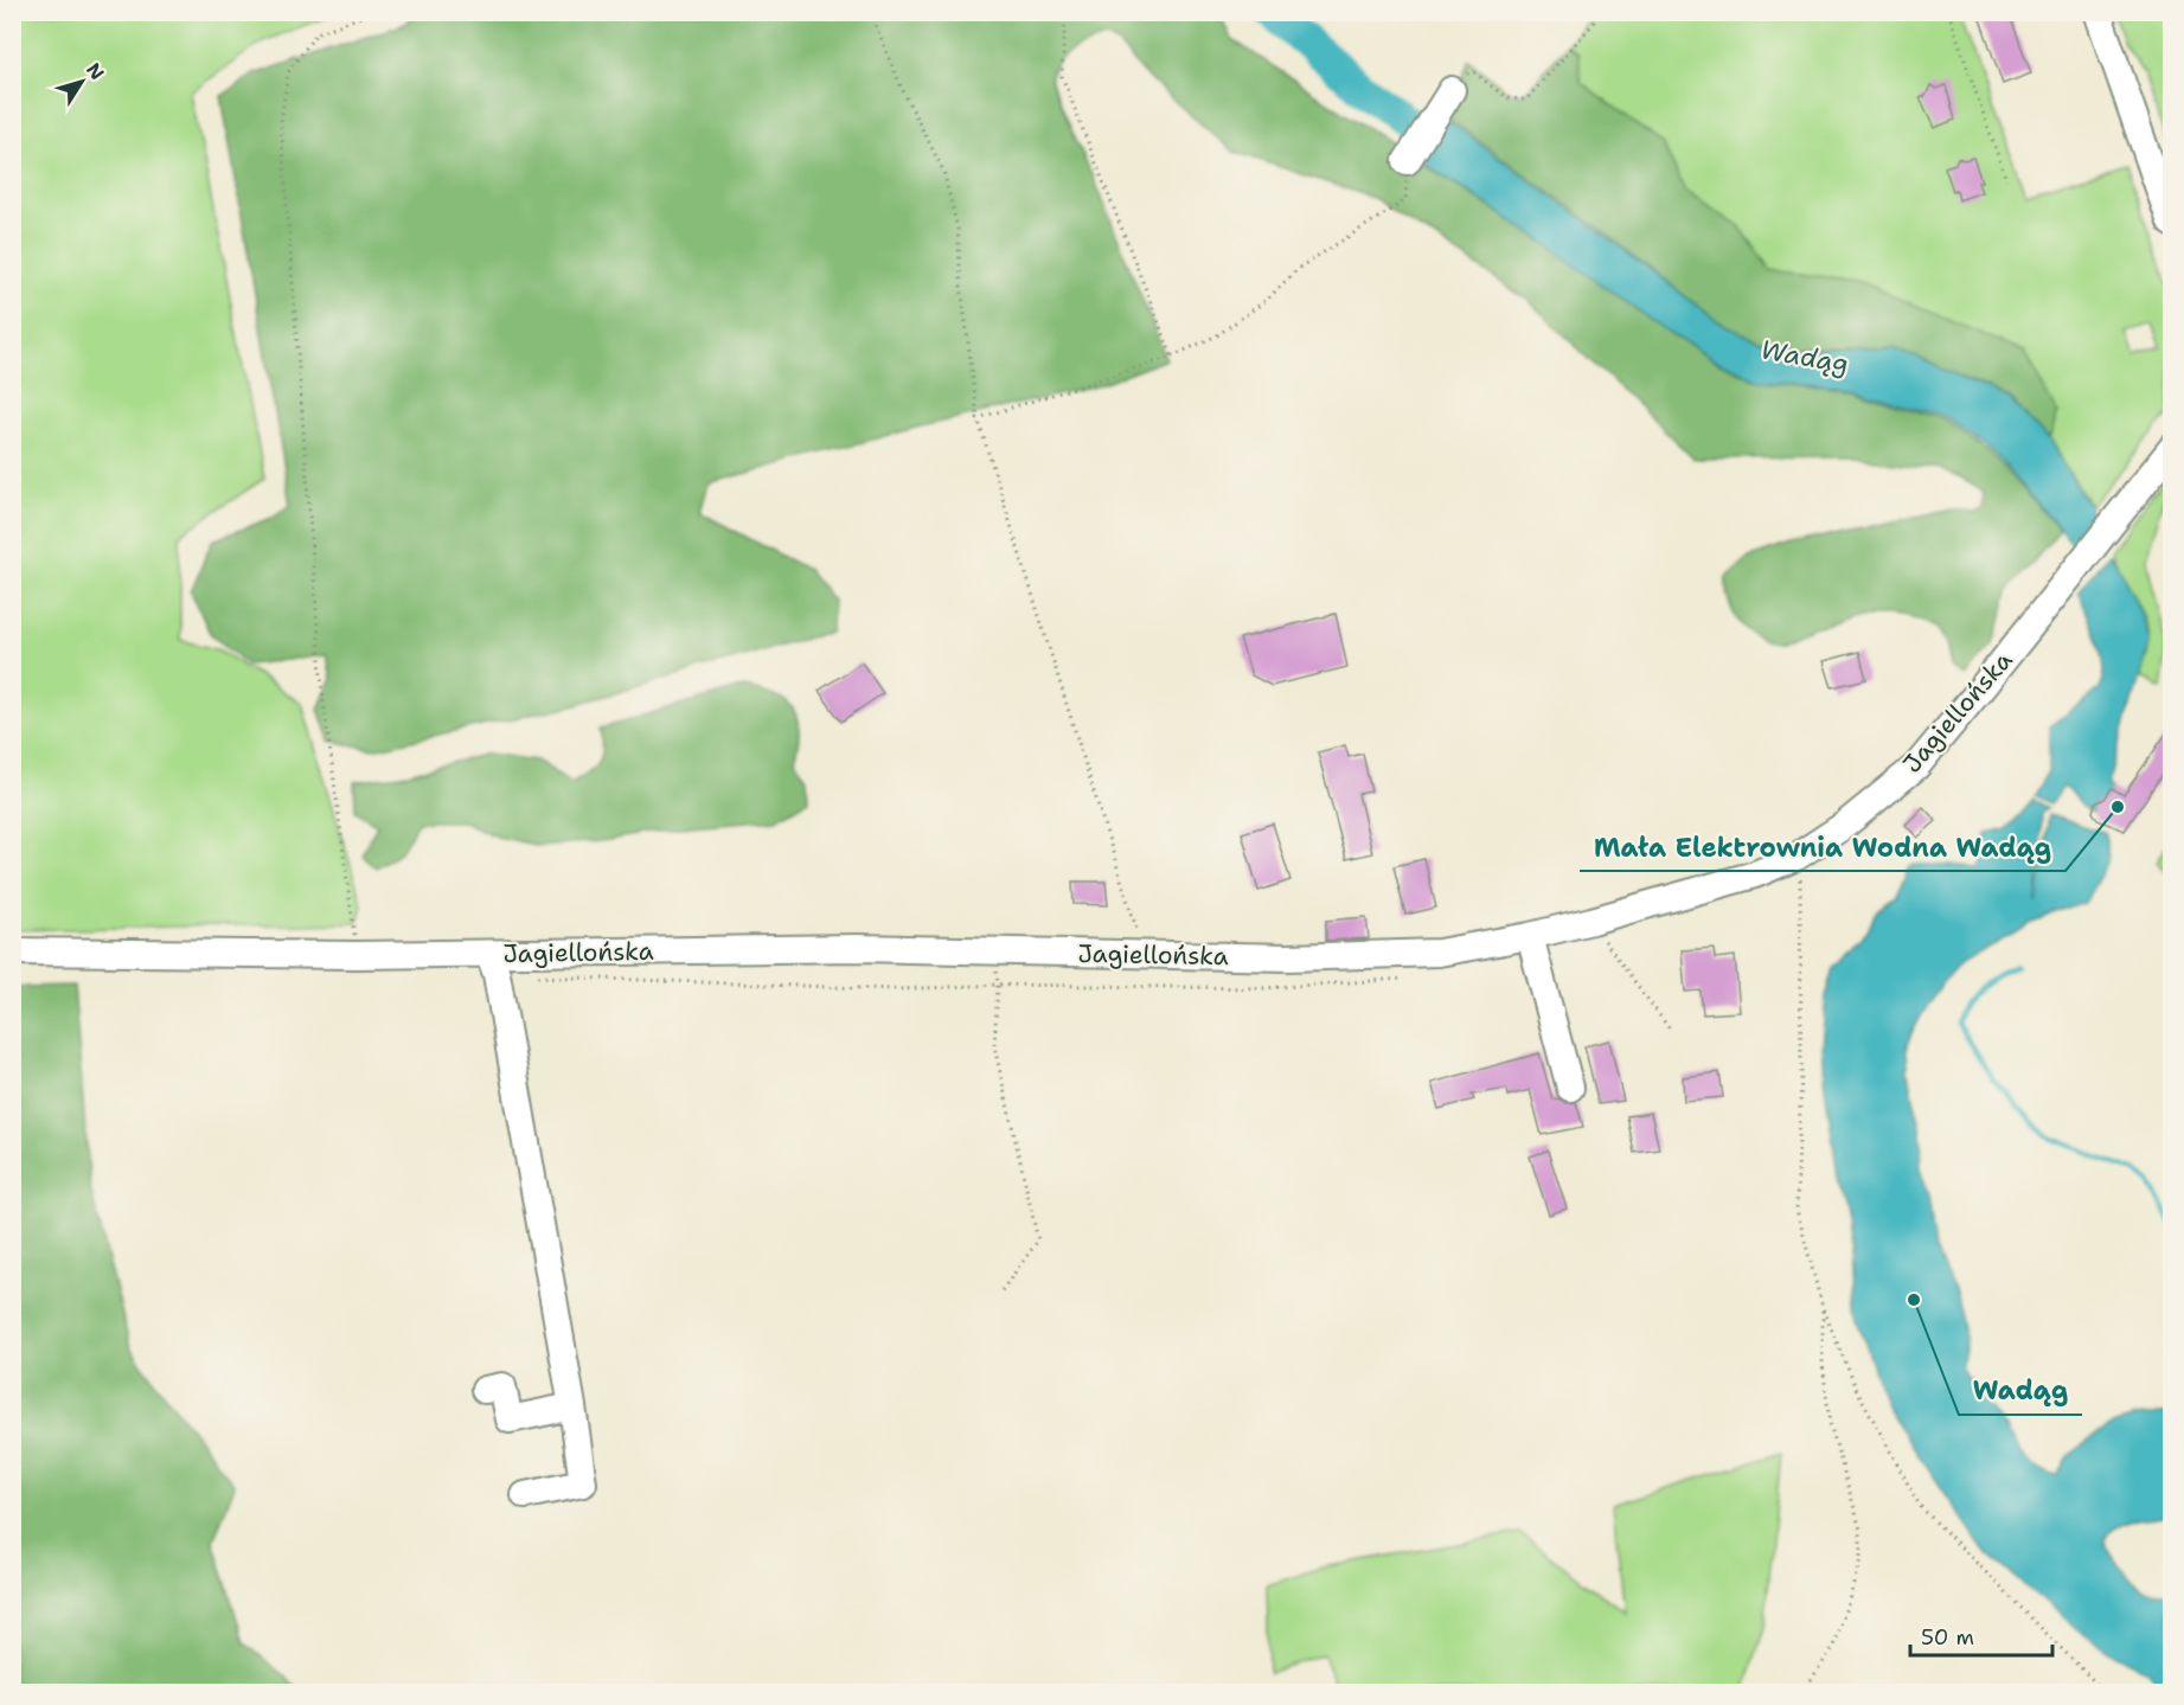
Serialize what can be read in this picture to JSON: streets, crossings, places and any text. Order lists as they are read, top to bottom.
{
  "streets": {
    "street": ["Jagiellońska"]
  },
  "water": ["Wadąg"],
  "places": ["Mała Elektrownia Wodna Wadąg", "Wadąg"],
  "scale_bar": "50 m",
  "north": "top right"
}
